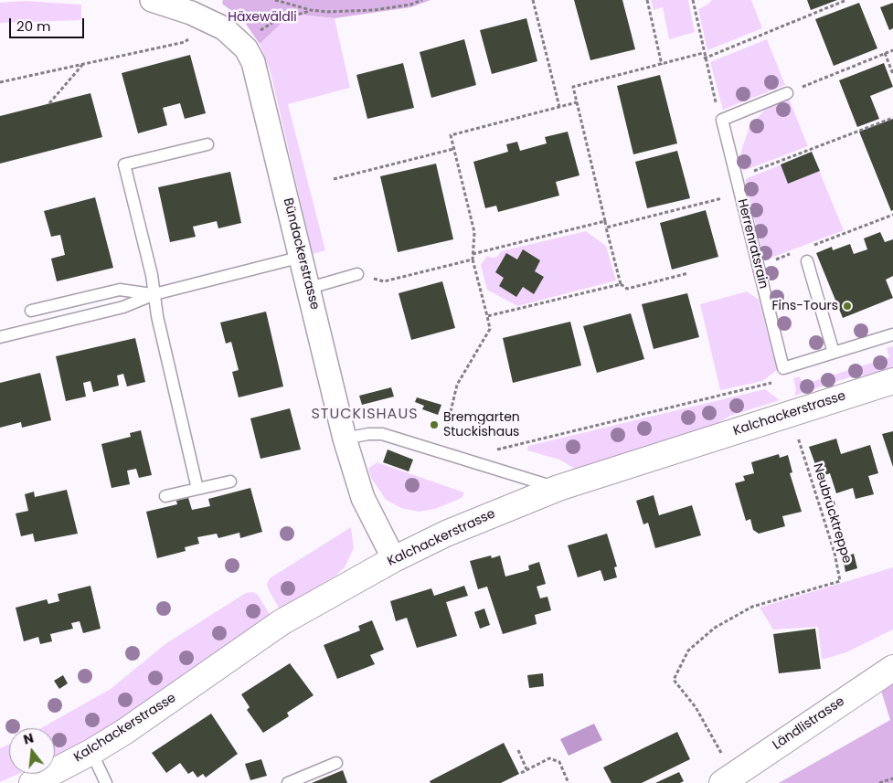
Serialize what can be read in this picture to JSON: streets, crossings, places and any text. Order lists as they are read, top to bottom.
{
  "streets": {
    "street": ["Bündackerstrasse", "Kalchackerstrasse", "Ländlistrasse"],
    "lane": ["Herrenratsrain"],
    "path": ["Neubrücktreppe"]
  },
  "crossings": [
    ["Bündackerstrasse", "Kalchackerstrasse"],
    ["Kalchackerstrasse", "Neubrücktreppe"]
  ],
  "districts": ["STUCKISHAUS"],
  "parks": ["Häxewäldli"],
  "places": ["Fins-Tours", "Bremgarten Stuckishaus"],
  "scale_bar": "20 m",
  "north": "top"
}
